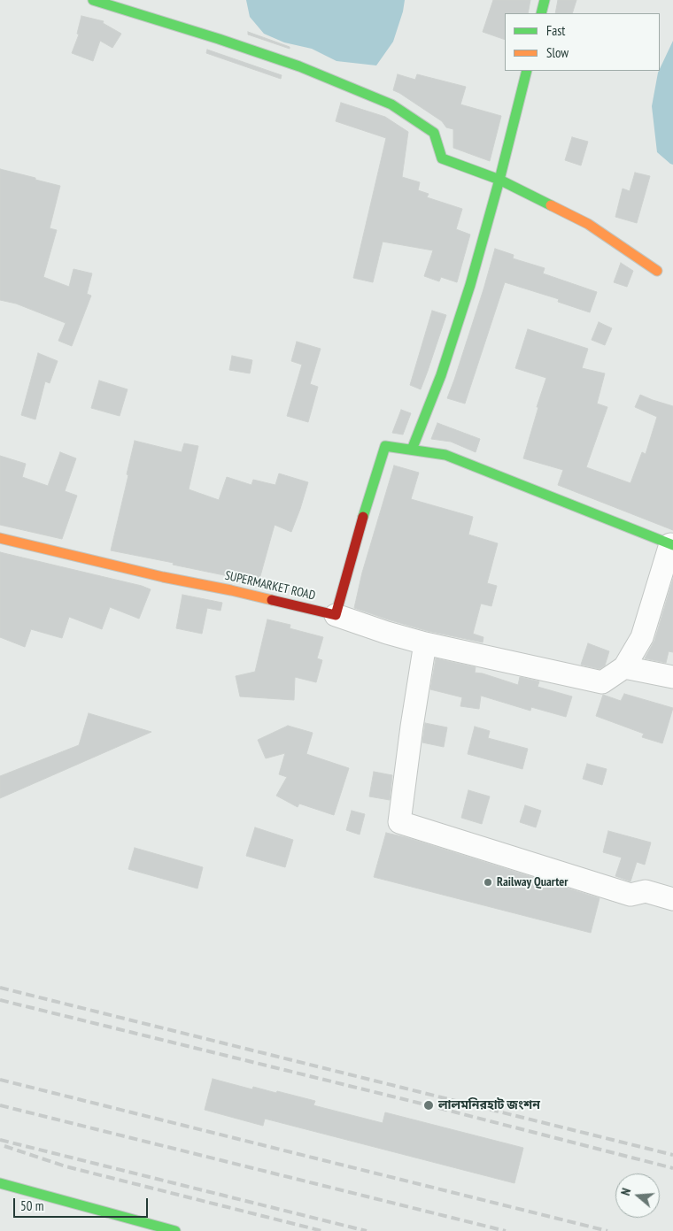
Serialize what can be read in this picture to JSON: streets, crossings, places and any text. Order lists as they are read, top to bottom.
{
  "streets": {
    "street": ["SUPERMARKET ROAD"]
  },
  "places": ["Railway Quarter", "লালমনিরহাট জংশন"],
  "legend": ["Fast", "Slow"],
  "scale_bar": "50 m",
  "north": "left"
}
